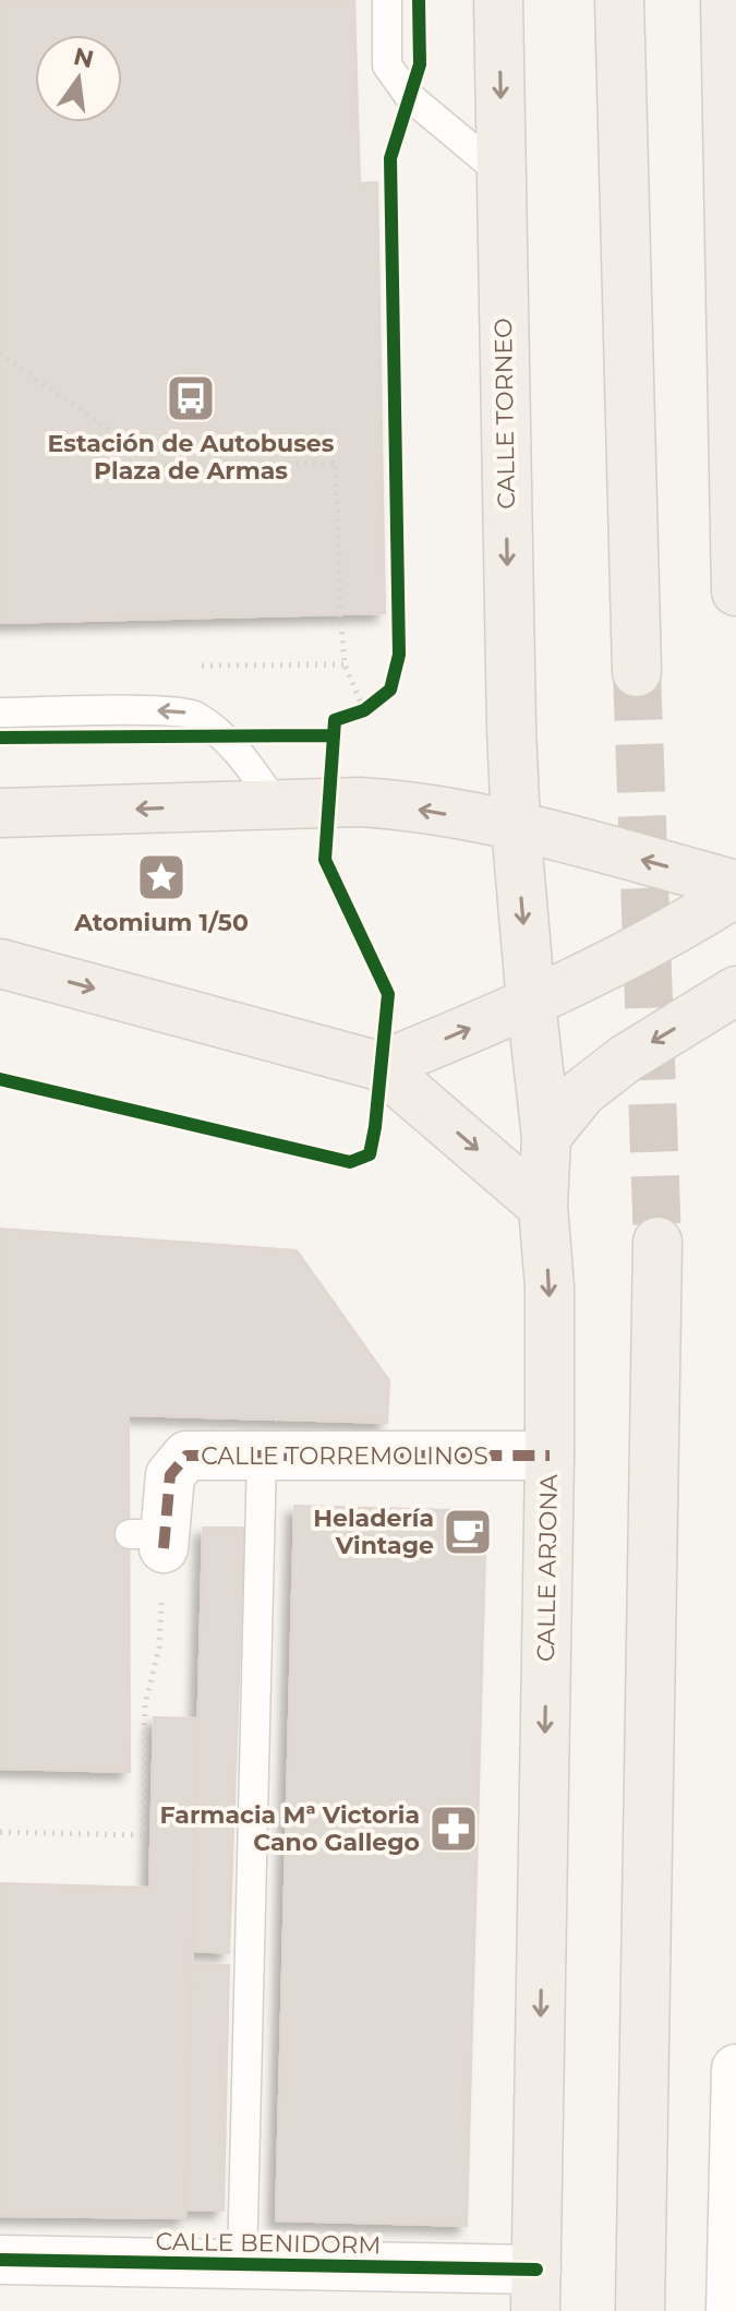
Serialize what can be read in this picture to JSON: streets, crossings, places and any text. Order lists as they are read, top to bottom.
{
  "streets": {
    "main road": ["CALLE TORNEO", "CALLE ARJONA"],
    "street": ["CALLE TORREMOLINOS", "CALLE BENIDORM"]
  },
  "crossings": [
    ["CALLE TORNEO", "CALLE ARJONA"],
    ["CALLE TORREMOLINOS", "CALLE ARJONA"],
    ["CALLE ARJONA", "CALLE BENIDORM"]
  ],
  "places": {
    "bus stop": ["Estación de Autobuses Plaza de Armas"],
    "place": ["Atomium 1/50"],
    "cafe": ["Heladería Vintage"],
    "pharmacy": ["Farmacia Mª Victoria Cano Gallego"]
  },
  "north": "top"
}
